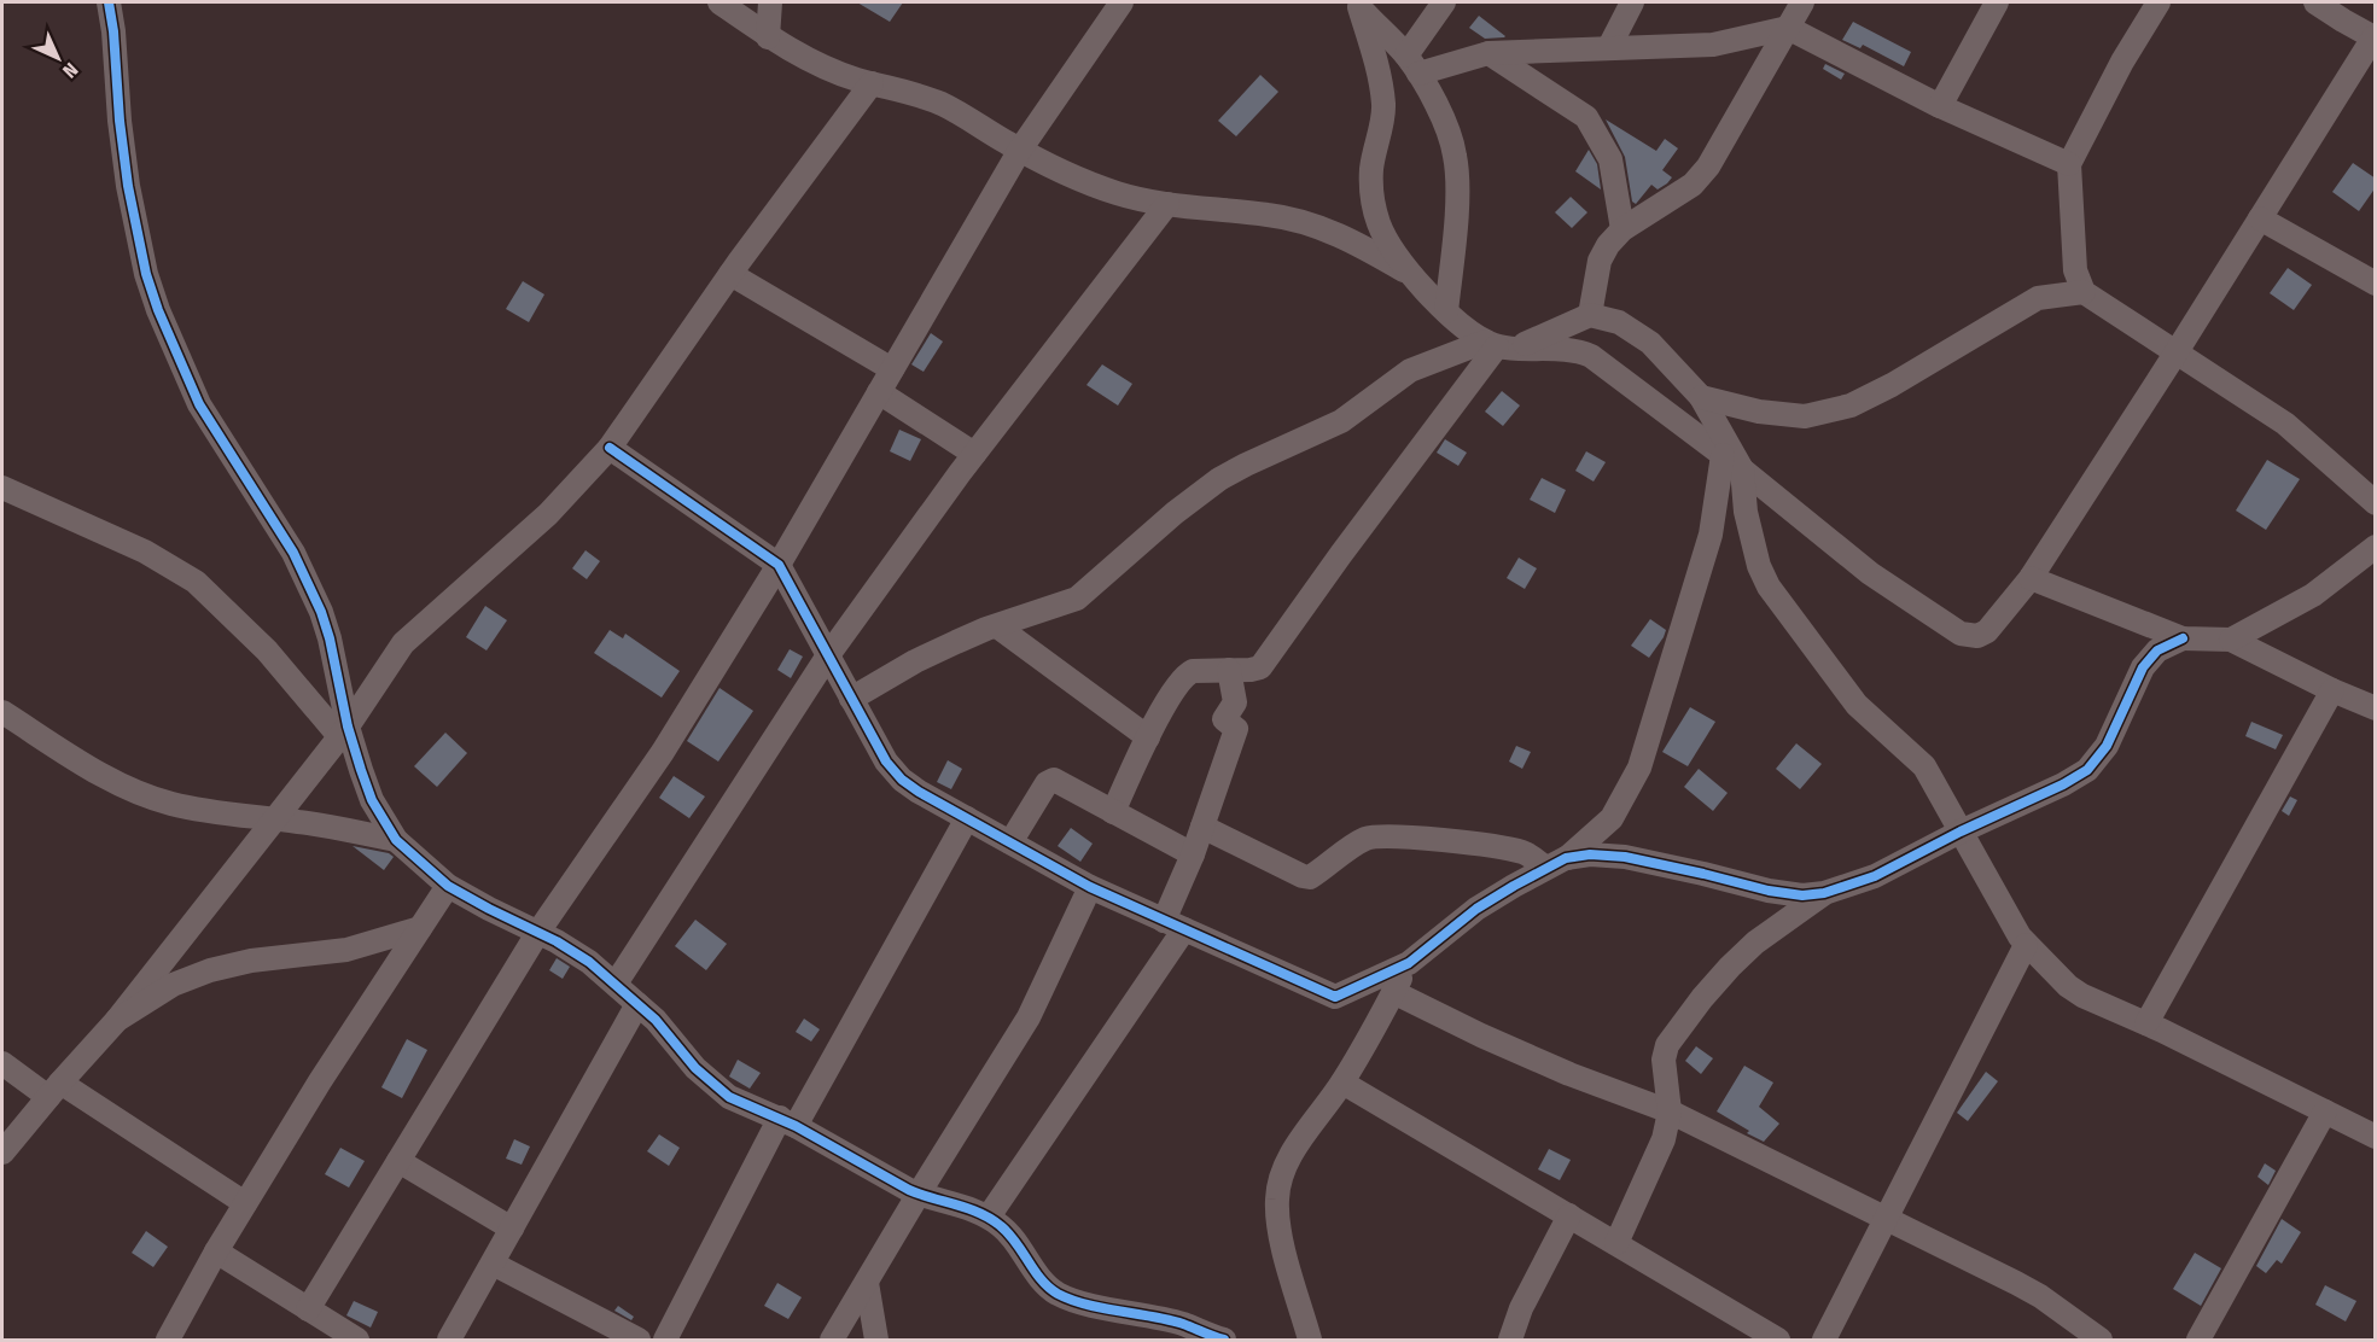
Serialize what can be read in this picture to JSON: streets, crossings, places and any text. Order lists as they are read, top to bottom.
{
  "north": "bottom right"
}
